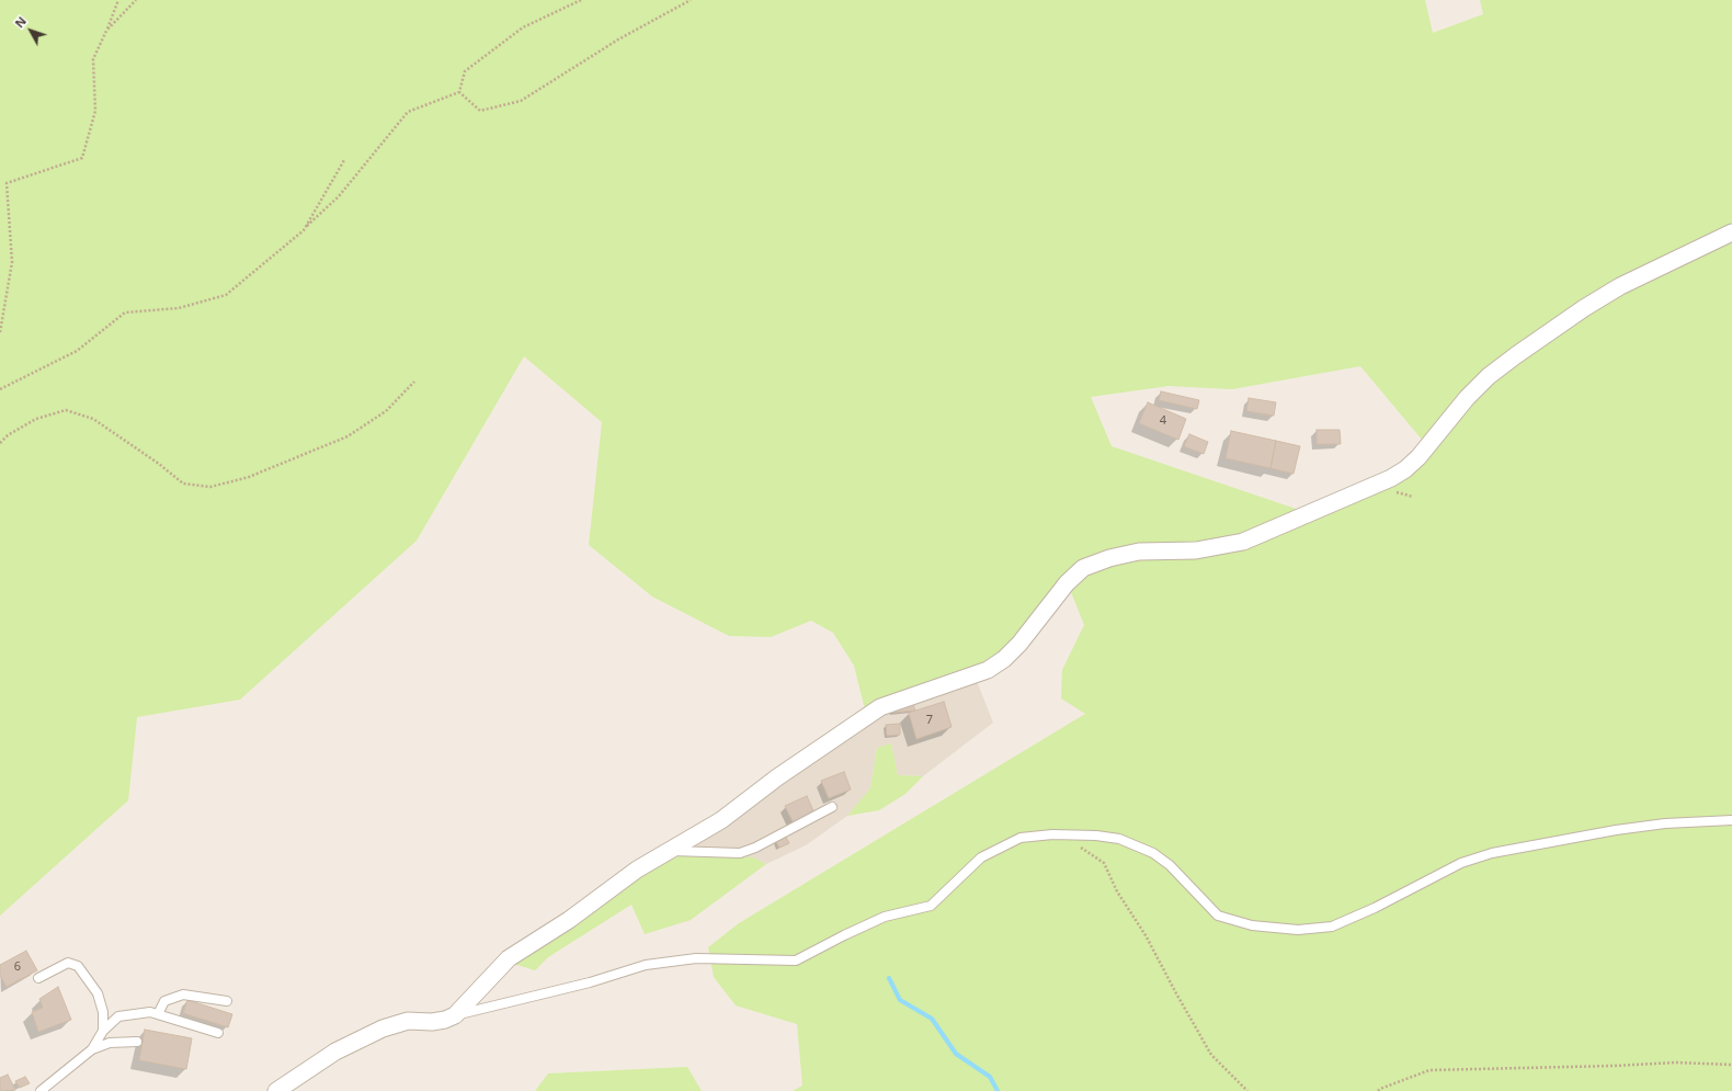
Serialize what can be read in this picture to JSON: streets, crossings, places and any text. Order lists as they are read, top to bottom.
{
  "house_numbers": ["4", "7", "6"],
  "north": "top left"
}
